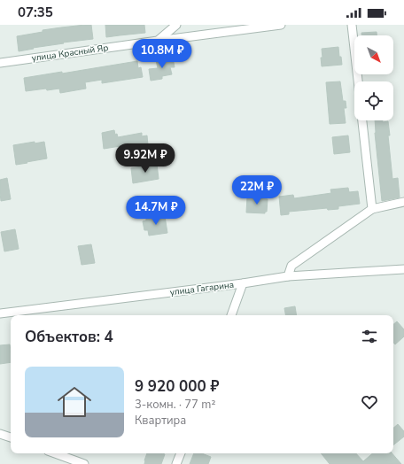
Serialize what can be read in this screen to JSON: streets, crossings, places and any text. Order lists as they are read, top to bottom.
{
  "streets": {
    "street": ["улица Красный Яр", "улица Гагарина"]
  },
  "north": "bottom right",
  "page": {
    "status": "07:35",
    "price": [
      "10.8M ₽",
      "9.92M ₽",
      "22M ₽",
      "14.7M ₽"
    ],
    "heading": "Объектов: 4",
    "list": [
      {
        "name": "9 920 000 ₽",
        "note": "3-комн. · 77 m² · Квартира"
      }
    ]
  }
}
